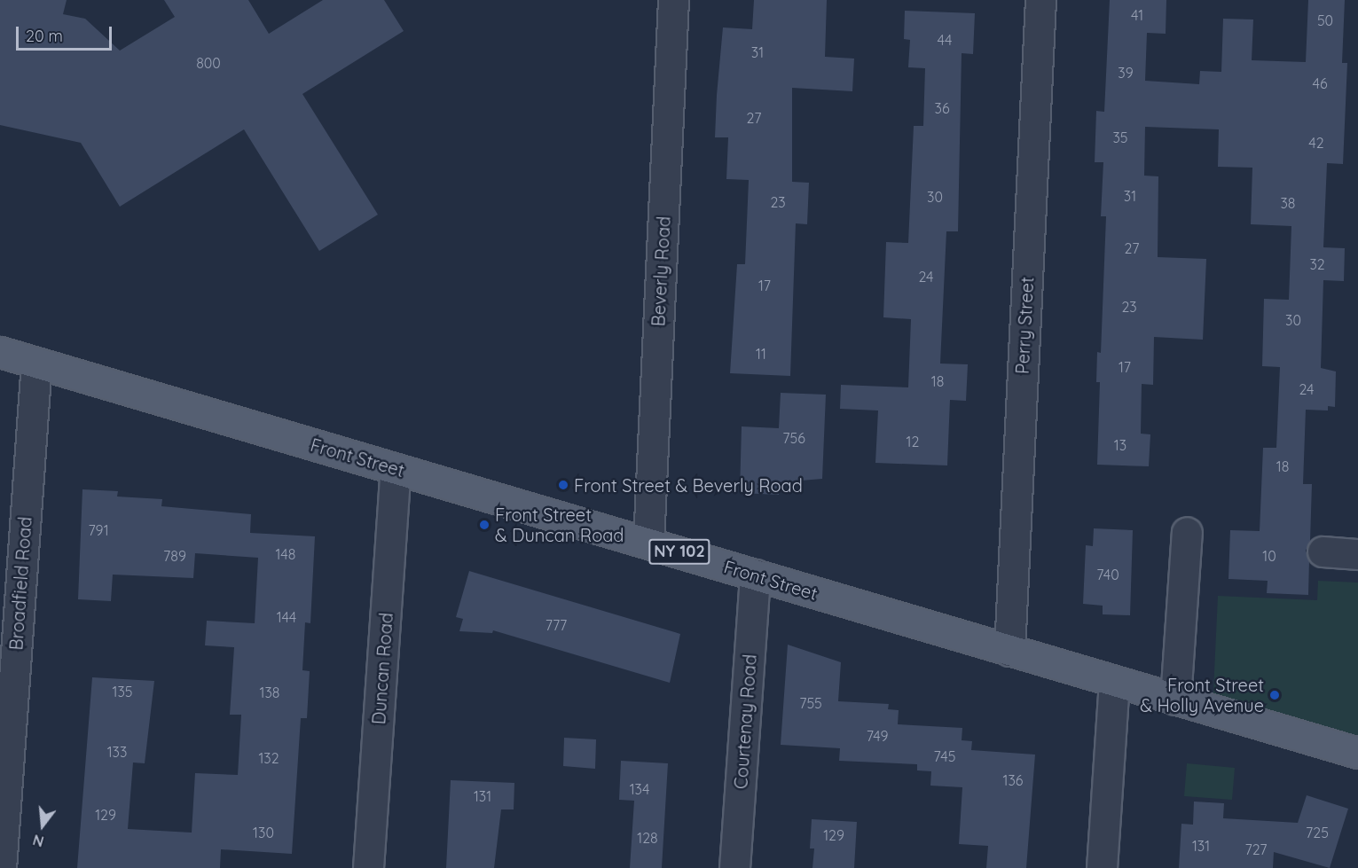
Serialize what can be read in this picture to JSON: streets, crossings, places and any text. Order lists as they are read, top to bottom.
{
  "streets": {
    "main road": ["Front Street", "NY 102"],
    "street": [
      "Beverly Road",
      "Perry Street",
      "Broadfield Road",
      "Duncan Road",
      "Courtenay Road"
    ]
  },
  "crossings": [
    ["Beverly Road", "Front Street"],
    ["Perry Street", "Front Street"],
    ["Front Street", "Broadfield Road"],
    ["Front Street", "Duncan Road"],
    ["Front Street", "Courtenay Road"]
  ],
  "places": ["Front Street & Beverly Road", "Front Street & Duncan Road", "Front Street & Holly Avenue"],
  "house_numbers": [
    "41",
    "50",
    "44",
    "31",
    "800",
    "39",
    "46",
    "36",
    "27",
    "35",
    "42",
    "31",
    "30",
    "23",
    "38",
    "27",
    "32",
    "24",
    "17",
    "23",
    "30",
    "11",
    "17",
    "18",
    "24",
    "756",
    "12",
    "13",
    "18",
    "791",
    "148",
    "789",
    "10",
    "740",
    "144",
    "777",
    "135",
    "138",
    "755",
    "749",
    "133",
    "745",
    "132",
    "136",
    "134",
    "131",
    "129",
    "130",
    "725",
    "129",
    "128",
    "131",
    "727"
  ],
  "scale_bar": "20 m",
  "north": "bottom"
}
